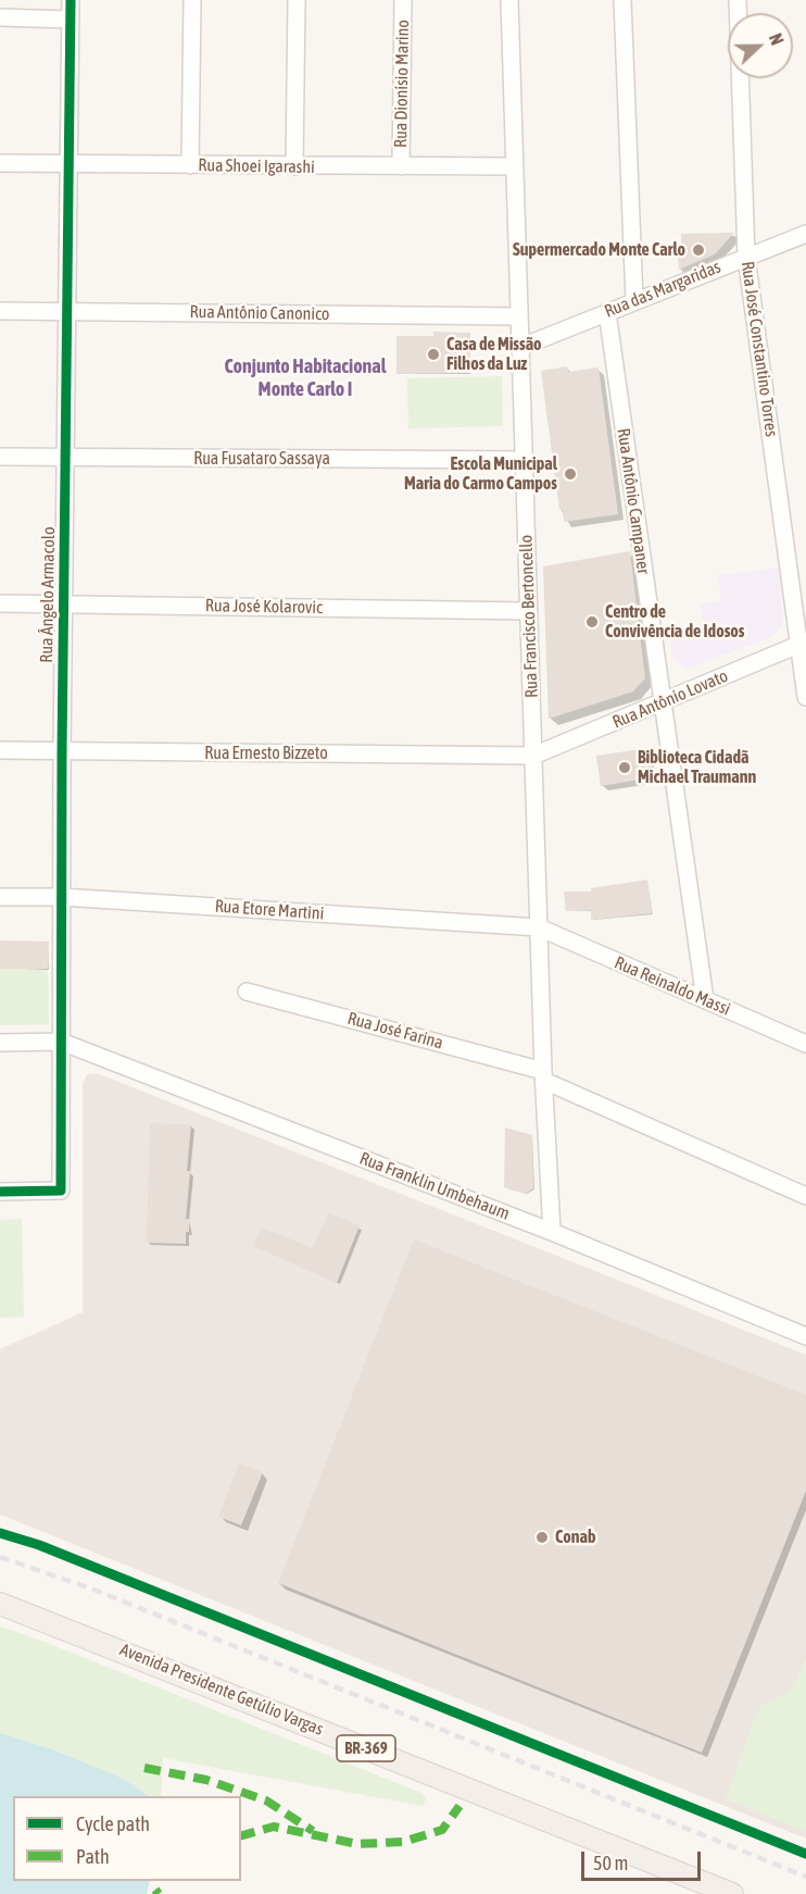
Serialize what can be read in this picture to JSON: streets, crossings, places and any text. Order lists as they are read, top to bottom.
{
  "streets": {
    "main road": ["Avenida Presidente Getúlio Vargas", "BR-369"],
    "street": [
      "Rua Dionísio Marino",
      "Rua Shoei Igarashi",
      "Rua das Margaridas",
      "Rua Antônio Canonico",
      "Rua José Constantino Torres",
      "Rua Fusataro Sassaya",
      "Rua Antônio Campaner",
      "Rua Ângelo Armacolo",
      "Rua José Kolarovic",
      "Rua Francisco Bertoncello",
      "Rua Antônio Lovato",
      "Rua Ernesto Bizzeto",
      "Rua Etore Martini",
      "Rua Reinaldo Massi",
      "Rua José Farina",
      "Rua Franklin Umbehaum"
    ]
  },
  "crossings": [
    ["Rua Dionísio Marino", "Rua Shoei Igarashi"],
    ["Rua Shoei Igarashi", "Rua Ângelo Armacolo"],
    ["Rua Shoei Igarashi", "Rua Francisco Bertoncello"],
    ["Rua das Margaridas", "Rua José Constantino Torres"],
    ["Rua das Margaridas", "Rua Antônio Campaner"],
    ["Rua das Margaridas", "Rua Francisco Bertoncello"],
    ["Rua Antônio Canonico", "Rua Ângelo Armacolo"],
    ["Rua Antônio Canonico", "Rua Francisco Bertoncello"],
    ["Rua José Constantino Torres", "Rua Antônio Lovato"],
    ["Rua Fusataro Sassaya", "Rua Ângelo Armacolo"],
    ["Rua Fusataro Sassaya", "Rua Francisco Bertoncello"],
    ["Rua Antônio Campaner", "Rua Antônio Lovato"],
    ["Rua Antônio Campaner", "Rua Reinaldo Massi"],
    ["Rua Ângelo Armacolo", "Rua José Kolarovic"],
    ["Rua Ângelo Armacolo", "Rua Ernesto Bizzeto"],
    ["Rua Ângelo Armacolo", "Rua Etore Martini"],
    ["Rua Ângelo Armacolo", "Rua Franklin Umbehaum"],
    ["Rua José Kolarovic", "Rua Francisco Bertoncello"],
    ["Rua Francisco Bertoncello", "Rua Antônio Lovato"],
    ["Rua Francisco Bertoncello", "Rua Ernesto Bizzeto"],
    ["Rua Francisco Bertoncello", "Rua Etore Martini"],
    ["Rua Francisco Bertoncello", "Rua Reinaldo Massi"],
    ["Rua Francisco Bertoncello", "Rua José Farina"],
    ["Rua Francisco Bertoncello", "Rua Franklin Umbehaum"],
    ["Rua Antônio Lovato", "Rua Ernesto Bizzeto"],
    ["Rua Etore Martini", "Rua Reinaldo Massi"]
  ],
  "districts": ["Conjunto Habitacional Monte Carlo I"],
  "places": [
    "Supermercado Monte Carlo",
    "Casa de Missão Filhos da Luz",
    "Escola Municipal Maria do Carmo Campos",
    "Centro de Convivência de Idosos",
    "Biblioteca Cidadã Michael Traumann",
    "Conab"
  ],
  "legend": ["Cycle path", "Path"],
  "scale_bar": "50 m",
  "north": "right"
}
